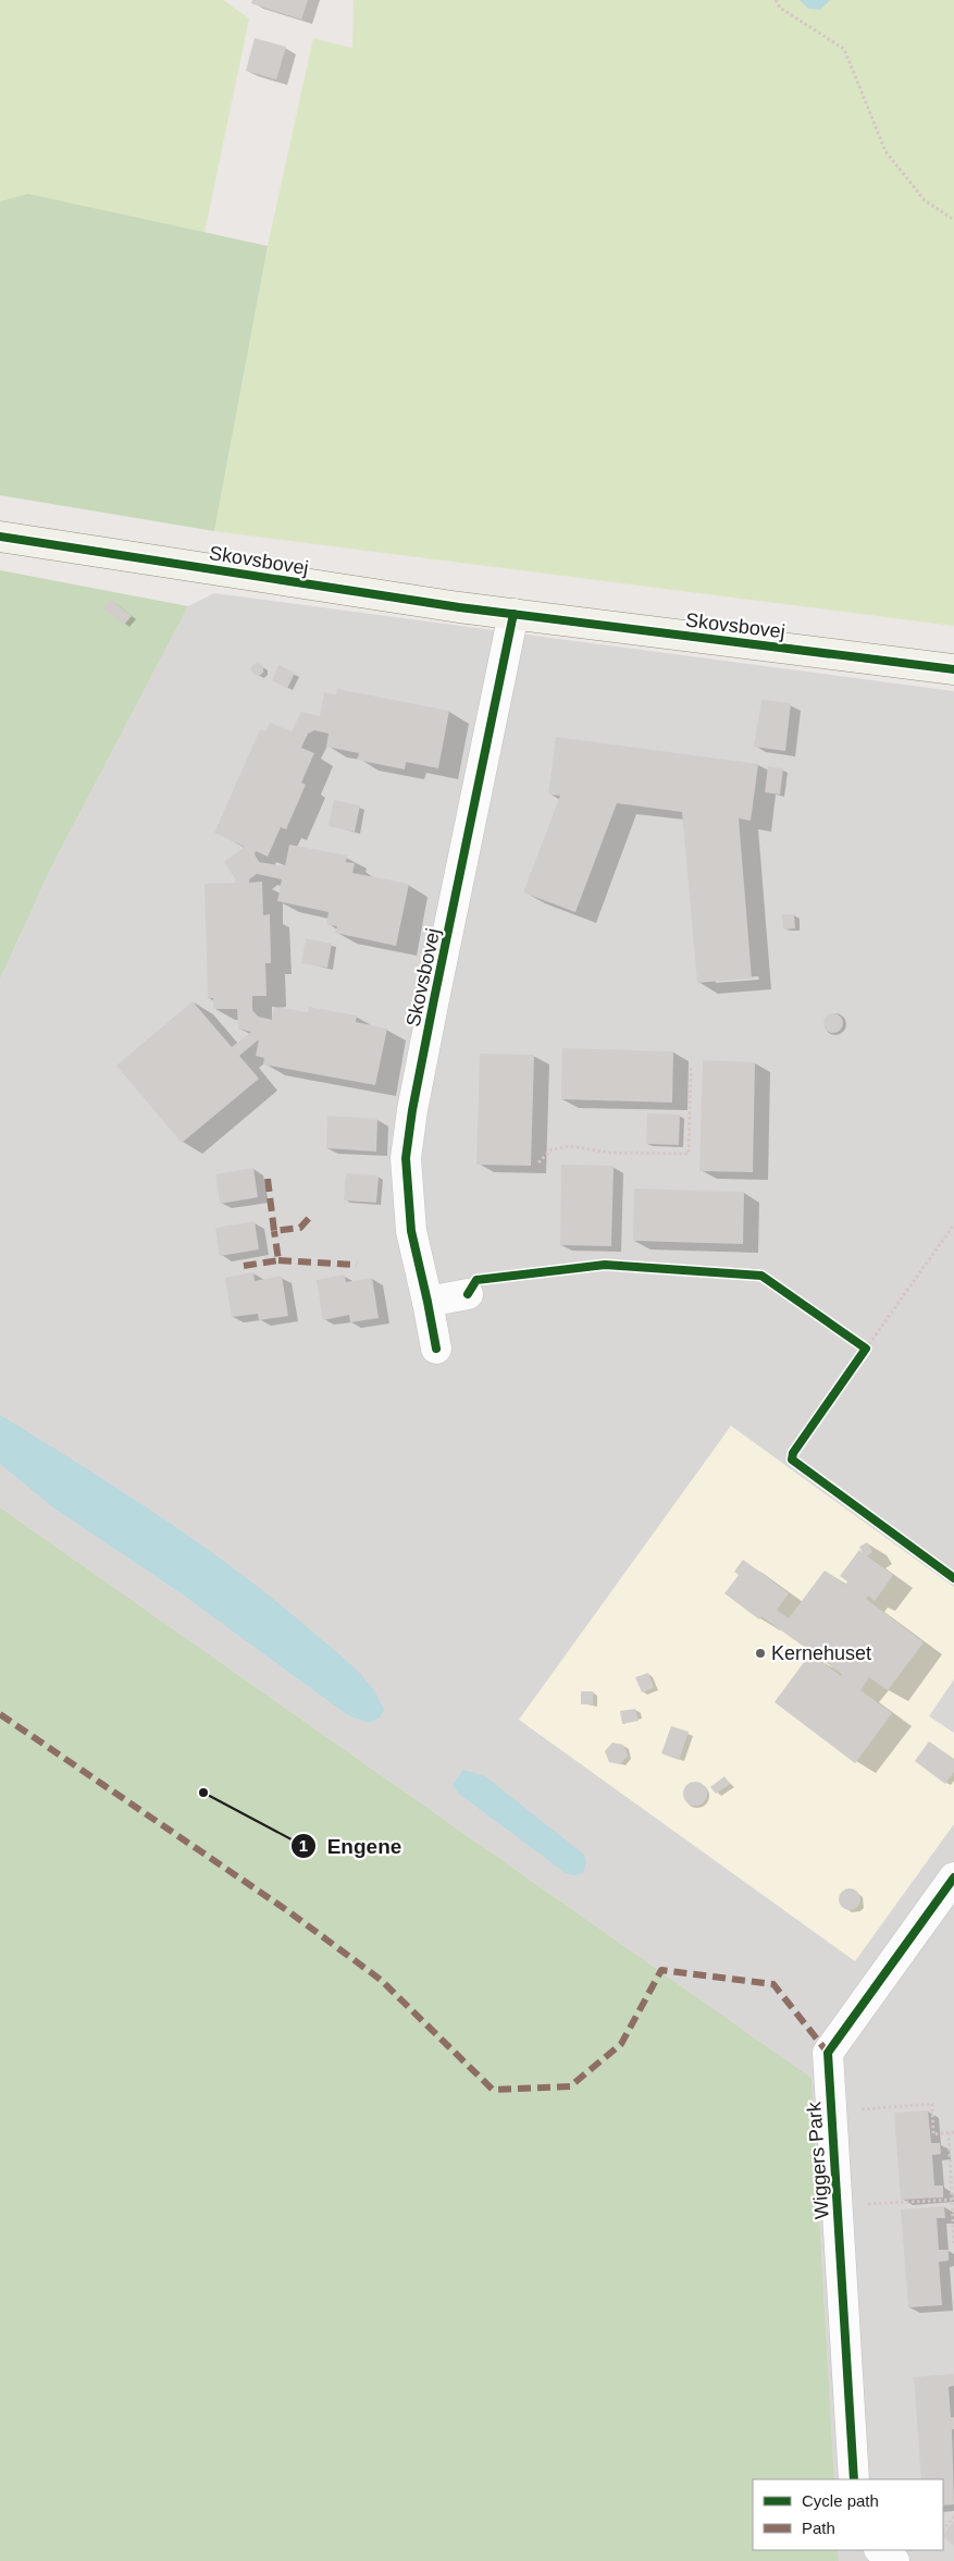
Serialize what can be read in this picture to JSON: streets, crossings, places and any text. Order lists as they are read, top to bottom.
{
  "streets": {
    "street": ["Skovsbovej", "Wiggers Park"]
  },
  "places": ["Kernehuset", "Engene"],
  "legend": ["Cycle path", "Path"]
}
